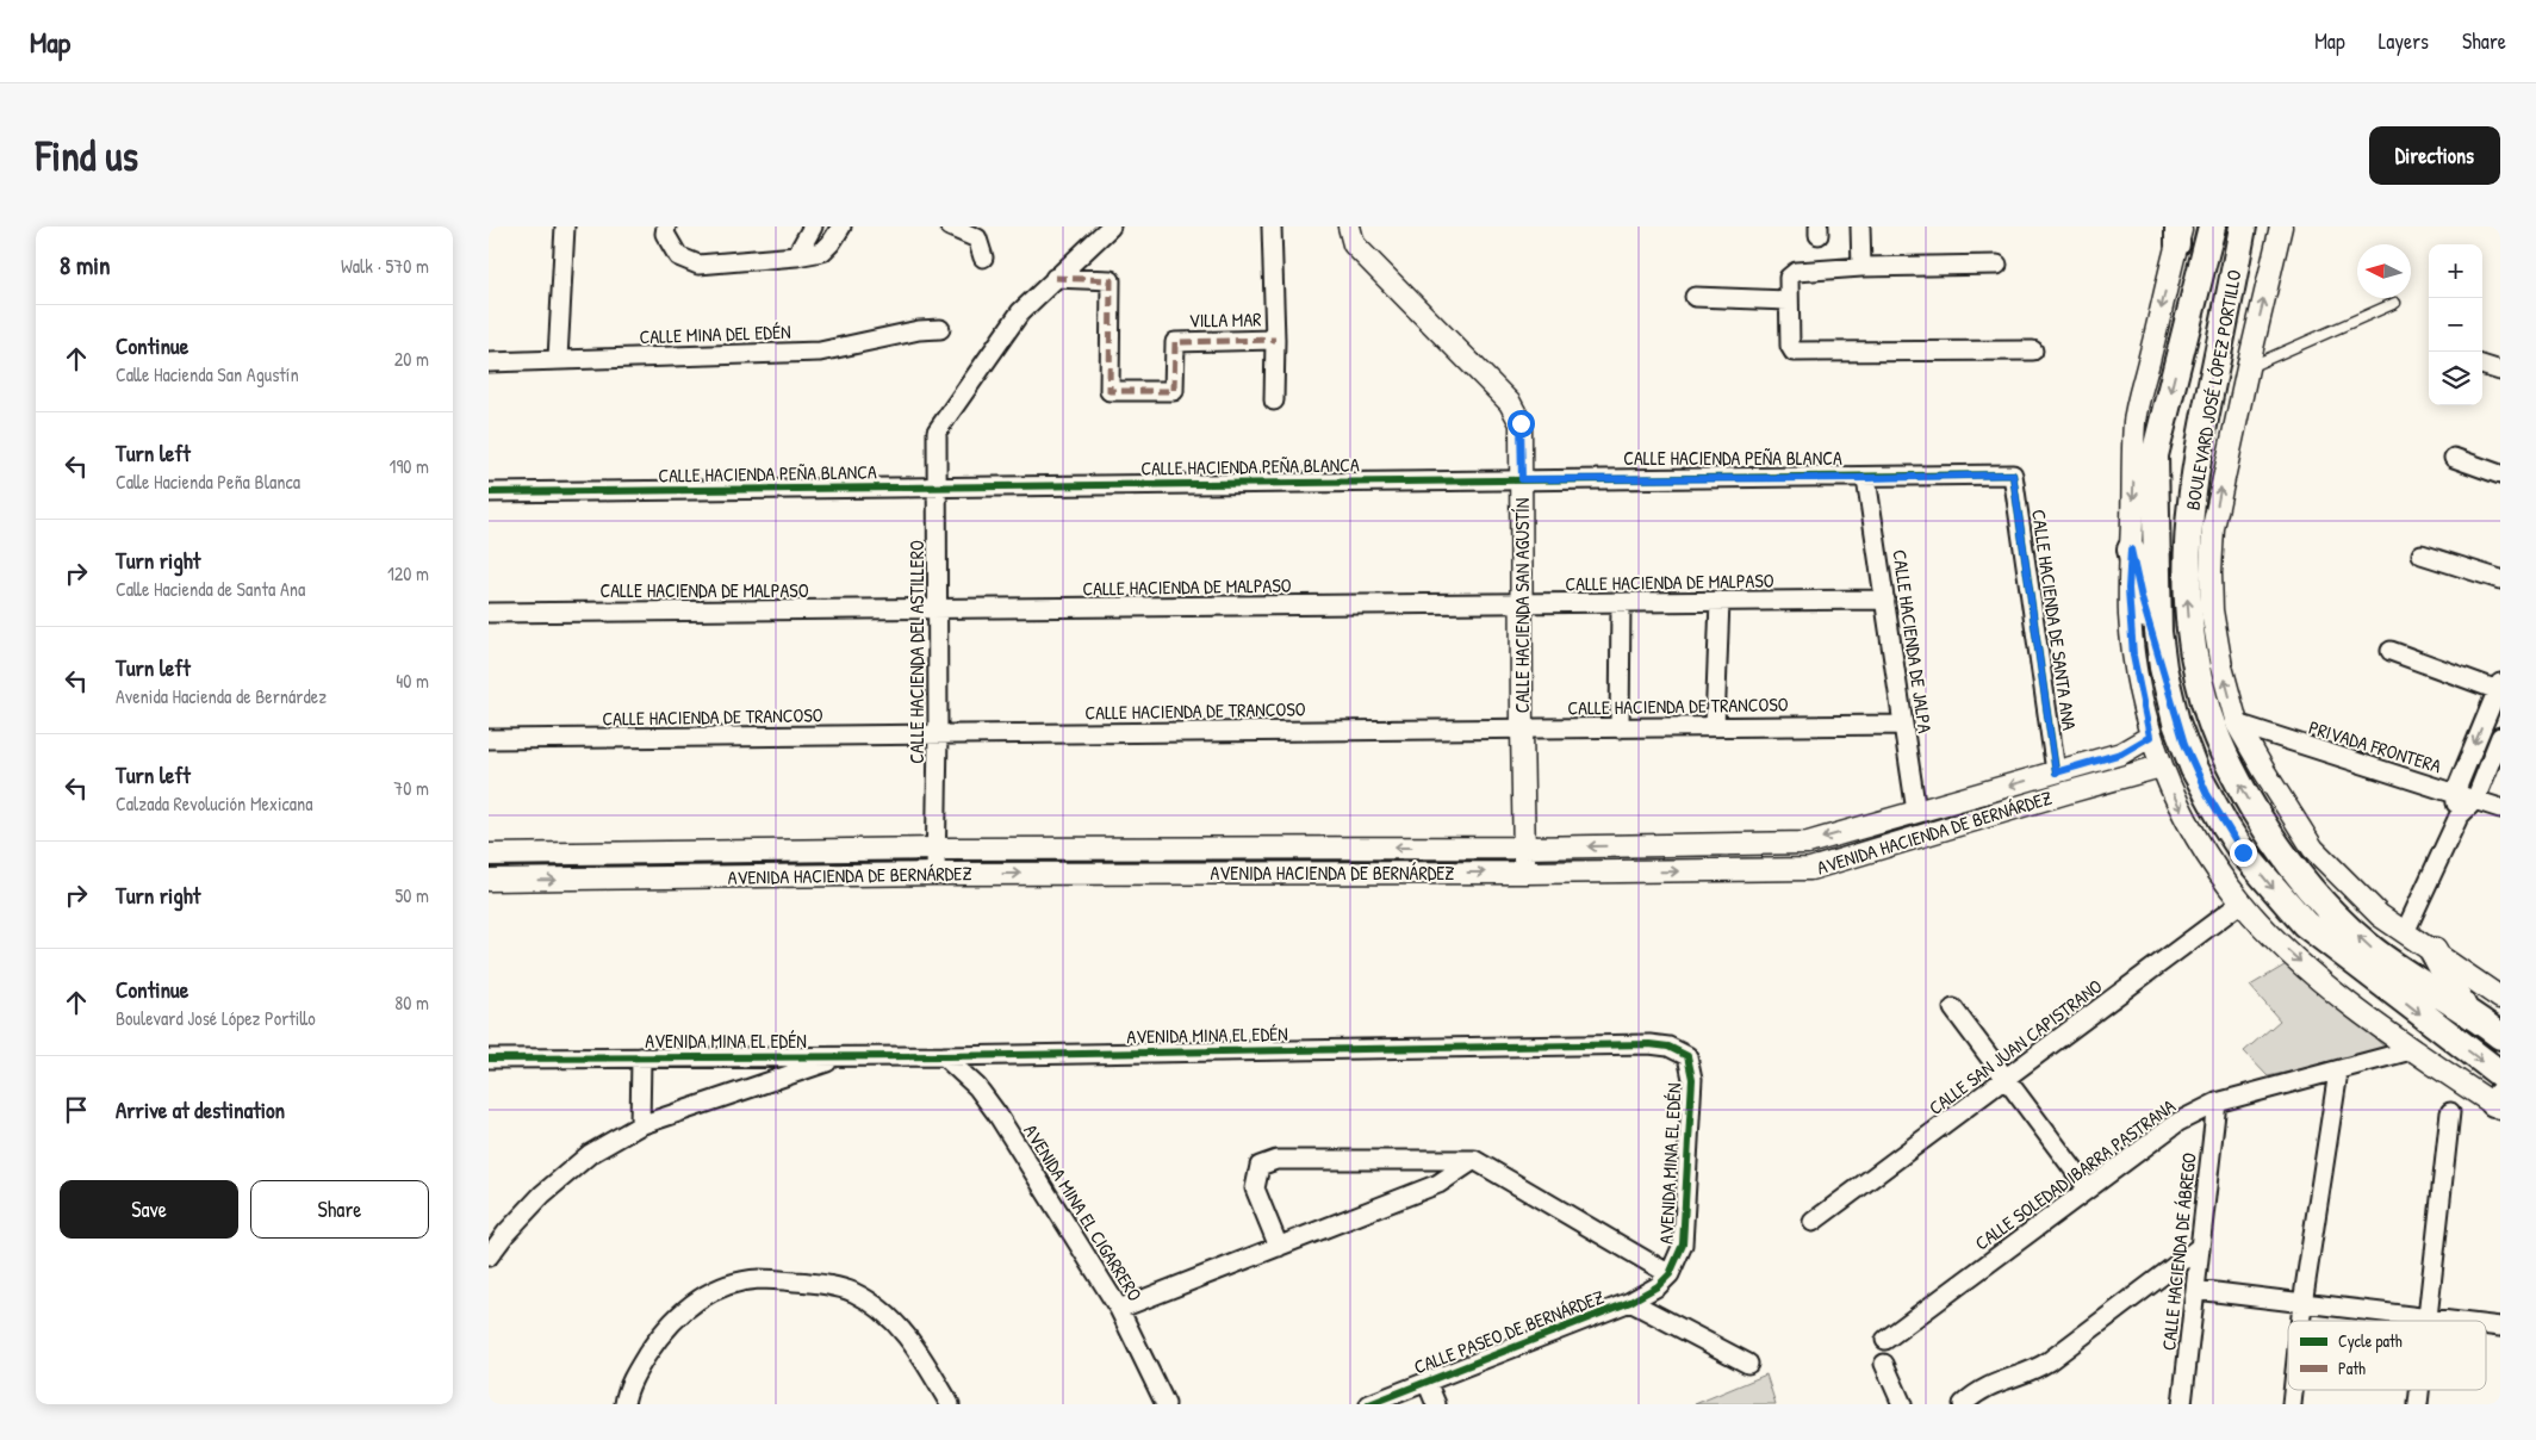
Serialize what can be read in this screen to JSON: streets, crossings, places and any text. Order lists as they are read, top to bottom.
{
  "streets": {
    "main road": ["BOULEVARD JOSÉ LÓPEZ PORTILLO"],
    "street": [
      "VILLA MAR",
      "CALLE MINA DEL EDÉN",
      "CALLE HACIENDA PEÑA BLANCA",
      "CALLE HACIENDA DE MALPASO",
      "CALLE HACIENDA SAN AGUSTÍN",
      "CALLE HACIENDA DE SANTA ANA",
      "CALLE HACIENDA DE JALPA",
      "CALLE HACIENDA DEL ASTILLERO",
      "CALLE HACIENDA DE TRANCOSO",
      "PRIVADA FRONTERA",
      "AVENIDA HACIENDA DE BERNÁRDEZ",
      "AVENIDA MINA EL EDÉN",
      "CALLE SAN JUAN CAPISTRANO",
      "CALLE SOLEDAD IBARRA PASTRANA",
      "AVENIDA MINA EL CIGARRERO",
      "CALLE HACIENDA DE ÁBREGO",
      "CALLE PASEO DE BERNÁRDEZ"
    ]
  },
  "crossings": [
    ["VILLA MAR", "CALLE HACIENDA DEL ASTILLERO"],
    ["CALLE HACIENDA PEÑA BLANCA", "CALLE HACIENDA SAN AGUSTÍN"],
    ["CALLE HACIENDA PEÑA BLANCA", "CALLE HACIENDA DE SANTA ANA"],
    ["CALLE HACIENDA PEÑA BLANCA", "CALLE HACIENDA DE JALPA"],
    ["CALLE HACIENDA PEÑA BLANCA", "CALLE HACIENDA DEL ASTILLERO"],
    ["CALLE HACIENDA DE MALPASO", "CALLE HACIENDA SAN AGUSTÍN"],
    ["CALLE HACIENDA DE MALPASO", "CALLE HACIENDA DE JALPA"],
    ["CALLE HACIENDA DE MALPASO", "CALLE HACIENDA DEL ASTILLERO"],
    ["CALLE HACIENDA SAN AGUSTÍN", "CALLE HACIENDA DE TRANCOSO"],
    ["CALLE HACIENDA SAN AGUSTÍN", "AVENIDA HACIENDA DE BERNÁRDEZ"],
    ["CALLE HACIENDA DE SANTA ANA", "AVENIDA HACIENDA DE BERNÁRDEZ"],
    ["CALLE HACIENDA DE JALPA", "CALLE HACIENDA DE TRANCOSO"],
    ["CALLE HACIENDA DE JALPA", "AVENIDA HACIENDA DE BERNÁRDEZ"],
    ["CALLE HACIENDA DEL ASTILLERO", "CALLE HACIENDA DE TRANCOSO"],
    ["CALLE HACIENDA DEL ASTILLERO", "AVENIDA HACIENDA DE BERNÁRDEZ"],
    ["AVENIDA MINA EL EDÉN", "AVENIDA MINA EL CIGARRERO"],
    ["AVENIDA MINA EL EDÉN", "CALLE PASEO DE BERNÁRDEZ"],
    ["CALLE SOLEDAD IBARRA PASTRANA", "CALLE HACIENDA DE ÁBREGO"]
  ],
  "legend": ["Cycle path", "Path"],
  "north": "left",
  "page": {
    "header": "Map",
    "nav": ["Map", "Layers", "Share"],
    "buttons": [
      "Directions",
      ["Save", "Share"]
    ],
    "title": "Find us",
    "heading": ["8 min", "Walk · 570 m"],
    "map_buttons": ["+", "−"],
    "list": [
      ["Continue", "Calle Hacienda San Agustín", "20 m"],
      ["Turn left", "Calle Hacienda Peña Blanca", "190 m"],
      ["Turn right", "Calle Hacienda de Santa Ana", "120 m"],
      ["Turn left", "Avenida Hacienda de Bernárdez", "40 m"],
      ["Turn left", "Calzada Revolución Mexicana", "70 m"],
      ["Turn right", "50 m"],
      ["Continue", "Boulevard José López Portillo", "80 m"],
      "Arrive at destination"
    ]
  }
}
